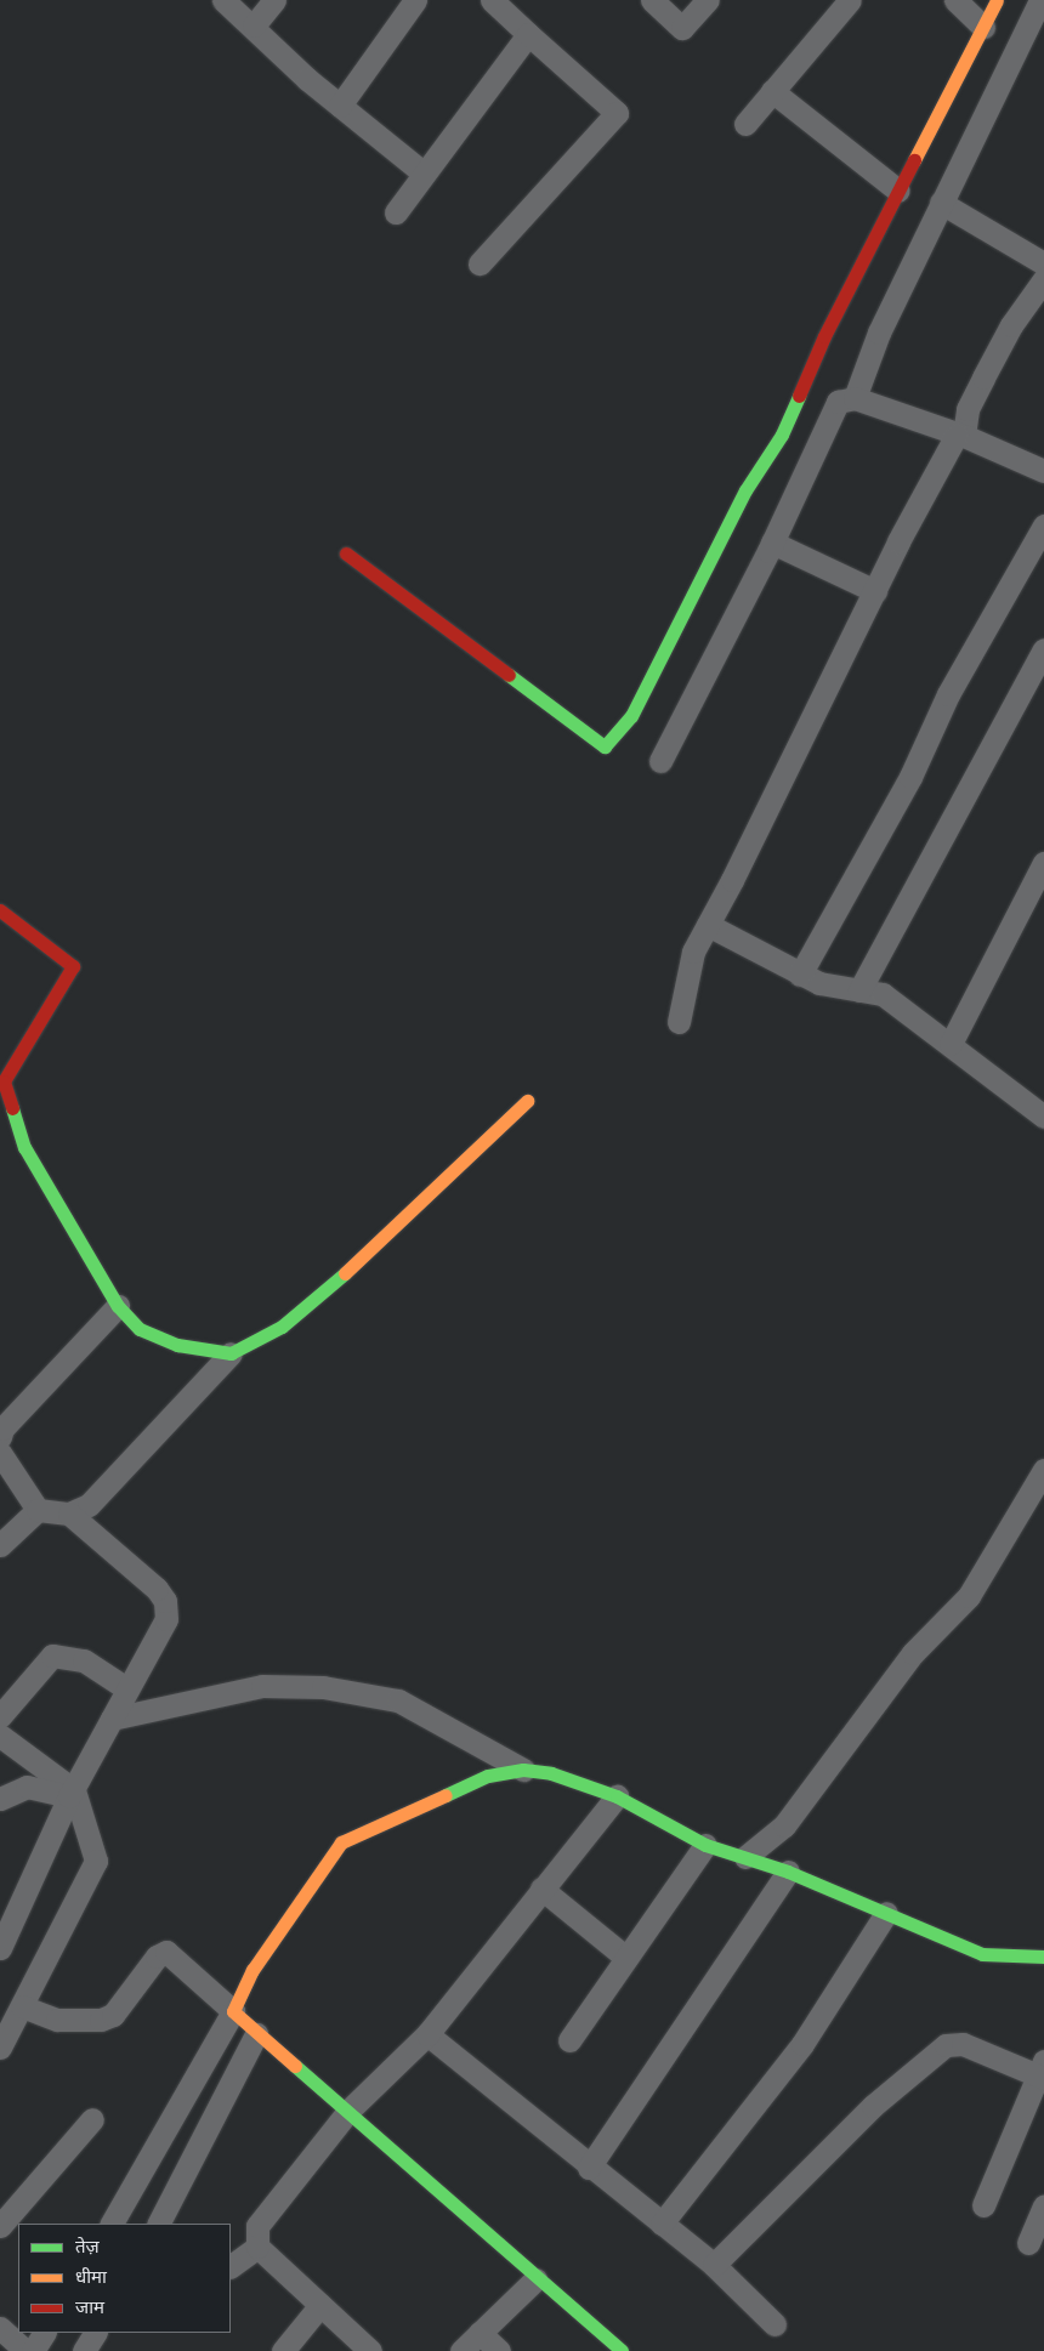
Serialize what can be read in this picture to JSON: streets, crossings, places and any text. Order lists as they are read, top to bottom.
{
  "legend": ["तेज़", "धीमा", "जाम"]
}
